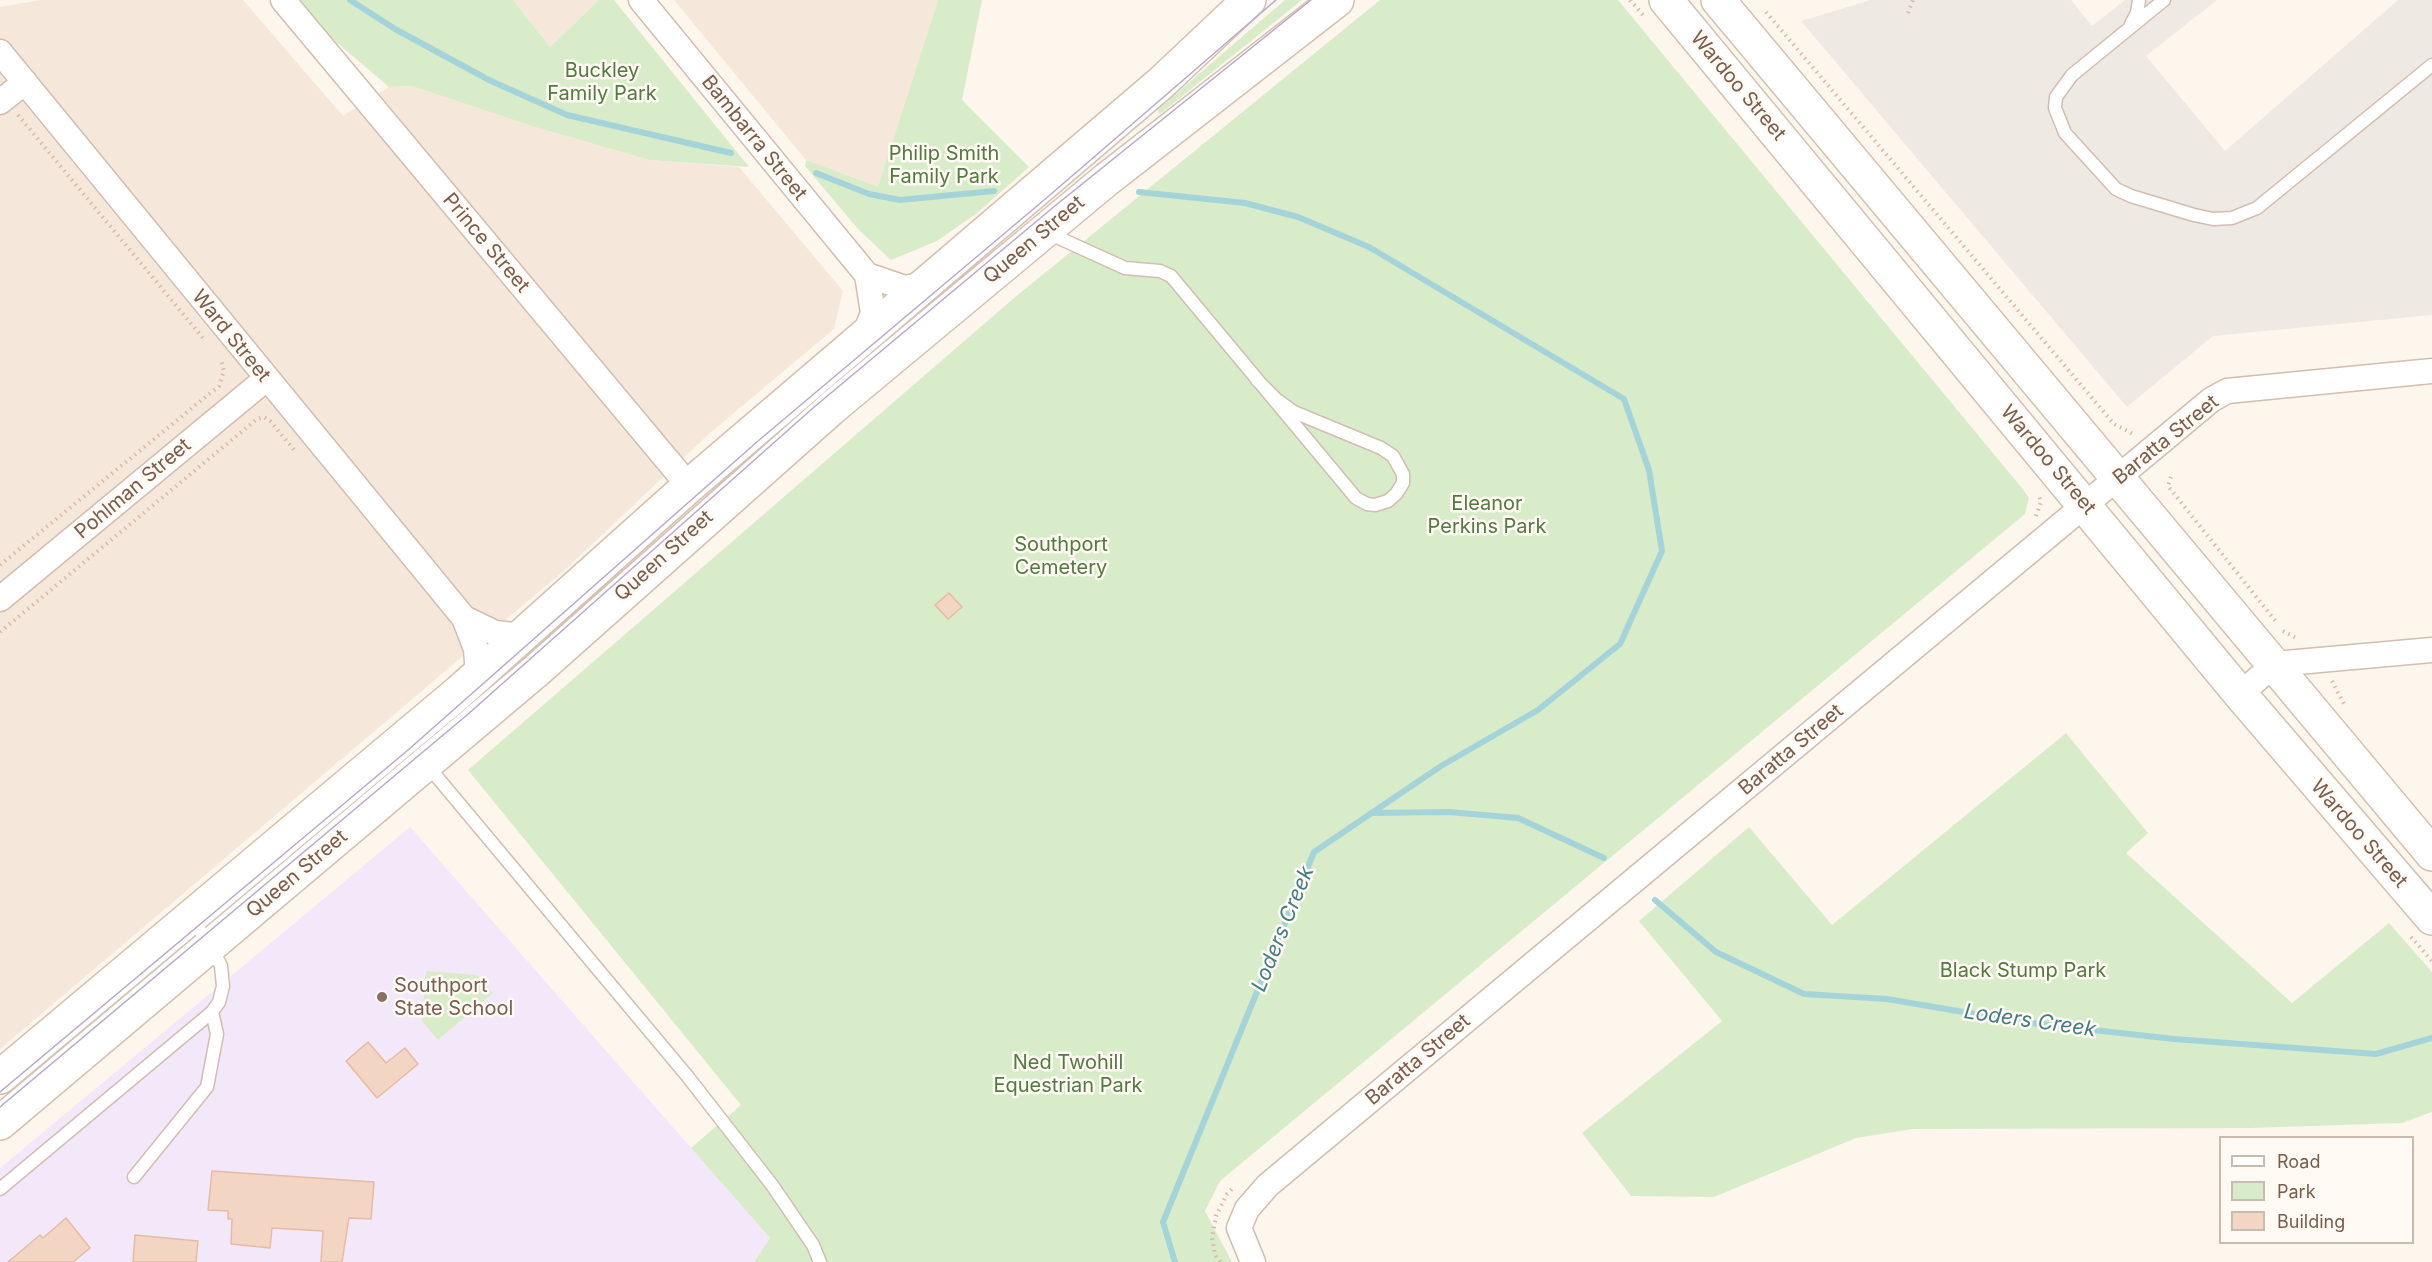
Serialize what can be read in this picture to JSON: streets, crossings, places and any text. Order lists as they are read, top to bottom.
{
  "streets": {
    "street": [
      "Wardoo Street",
      "Bambarra Street",
      "Queen Street",
      "Prince Street",
      "Ward Street",
      "Baratta Street",
      "Pohlman Street"
    ]
  },
  "crossings": [
    ["Wardoo Street", "Baratta Street"],
    ["Bambarra Street", "Queen Street"],
    ["Queen Street", "Prince Street"],
    ["Queen Street", "Ward Street"],
    ["Ward Street", "Pohlman Street"]
  ],
  "water": ["Loders Creek"],
  "parks": [
    "Buckley Family Park",
    "Philip Smith Family Park",
    "Eleanor Perkins Park",
    "Southport Cemetery",
    "Black Stump Park",
    "Ned Twohill Equestrian Park"
  ],
  "places": ["Southport State School"],
  "legend": ["Road", "Park", "Building"]
}
